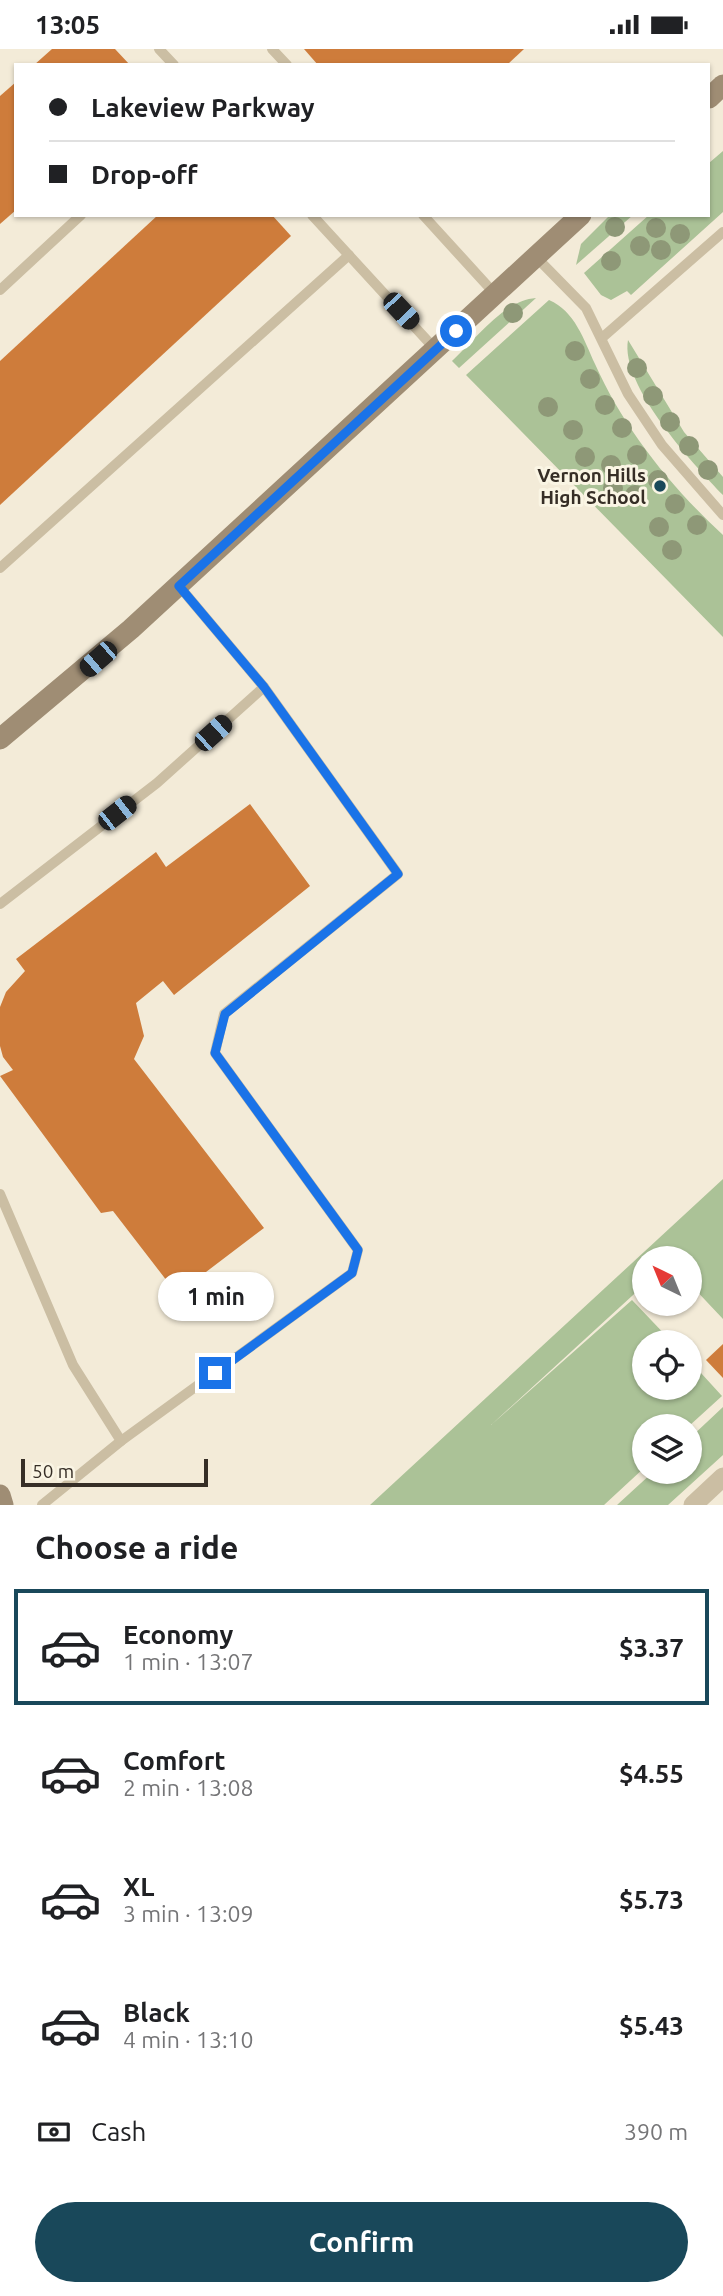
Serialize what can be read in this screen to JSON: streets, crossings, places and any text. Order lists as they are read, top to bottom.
{
  "places": ["Vernon Hills High School"],
  "scale_bar": "50 m",
  "north": "top left",
  "page": {
    "status": "13:05",
    "banner": ["Lakeview Parkway", "Drop-off"],
    "bubble": "1 min",
    "scale": "50 m",
    "heading": "Choose a ride",
    "list": [
      {
        "name": "Economy",
        "note": "1 min · 13:07",
        "value": "$3.37"
      },
      {
        "name": "Comfort",
        "note": "2 min · 13:08",
        "value": "$4.55"
      },
      {
        "name": "XL",
        "note": "3 min · 13:09",
        "value": "$5.73"
      },
      {
        "name": "Black",
        "note": "4 min · 13:10",
        "value": "$5.43"
      }
    ],
    "pay": ["Cash", "390 m"],
    "buttons": "Confirm"
  }
}
